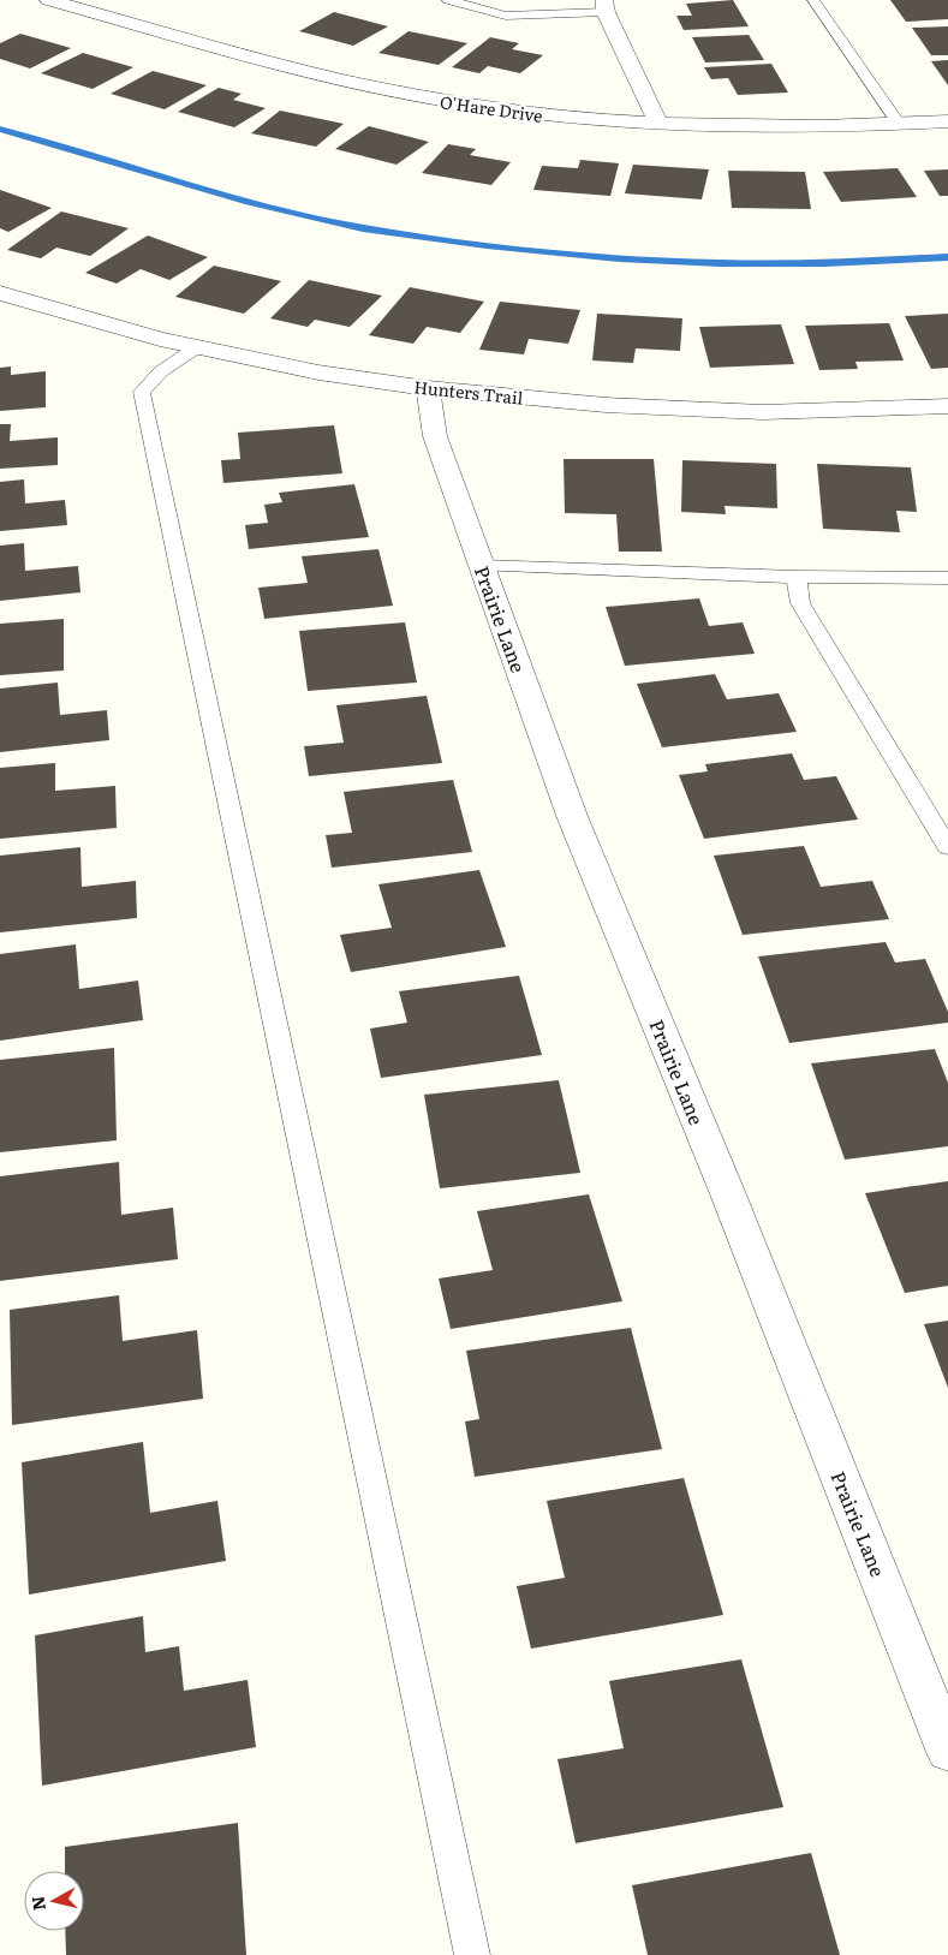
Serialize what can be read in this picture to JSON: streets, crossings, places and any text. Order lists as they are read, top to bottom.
{
  "streets": {
    "street": ["O'Hare Drive", "Hunters Trail", "Prairie Lane"]
  },
  "crossings": [
    ["Hunters Trail", "Prairie Lane"]
  ],
  "north": "left"
}
